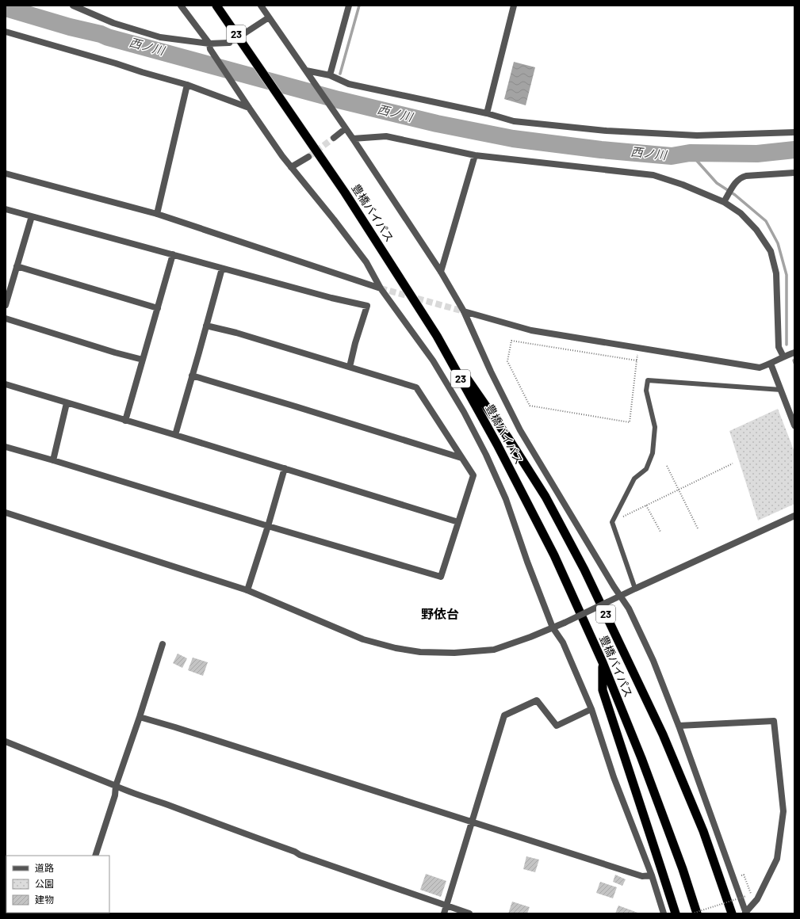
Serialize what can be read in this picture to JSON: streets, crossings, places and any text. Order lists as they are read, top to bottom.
{
  "streets": {
    "highway": ["23", "豊橋バイパス"]
  },
  "crossings": [
    ["23", "豊橋バイパス"]
  ],
  "districts": ["野依台"],
  "water": ["西ノ川"],
  "legend": ["道路", "公園", "建物"]
}
